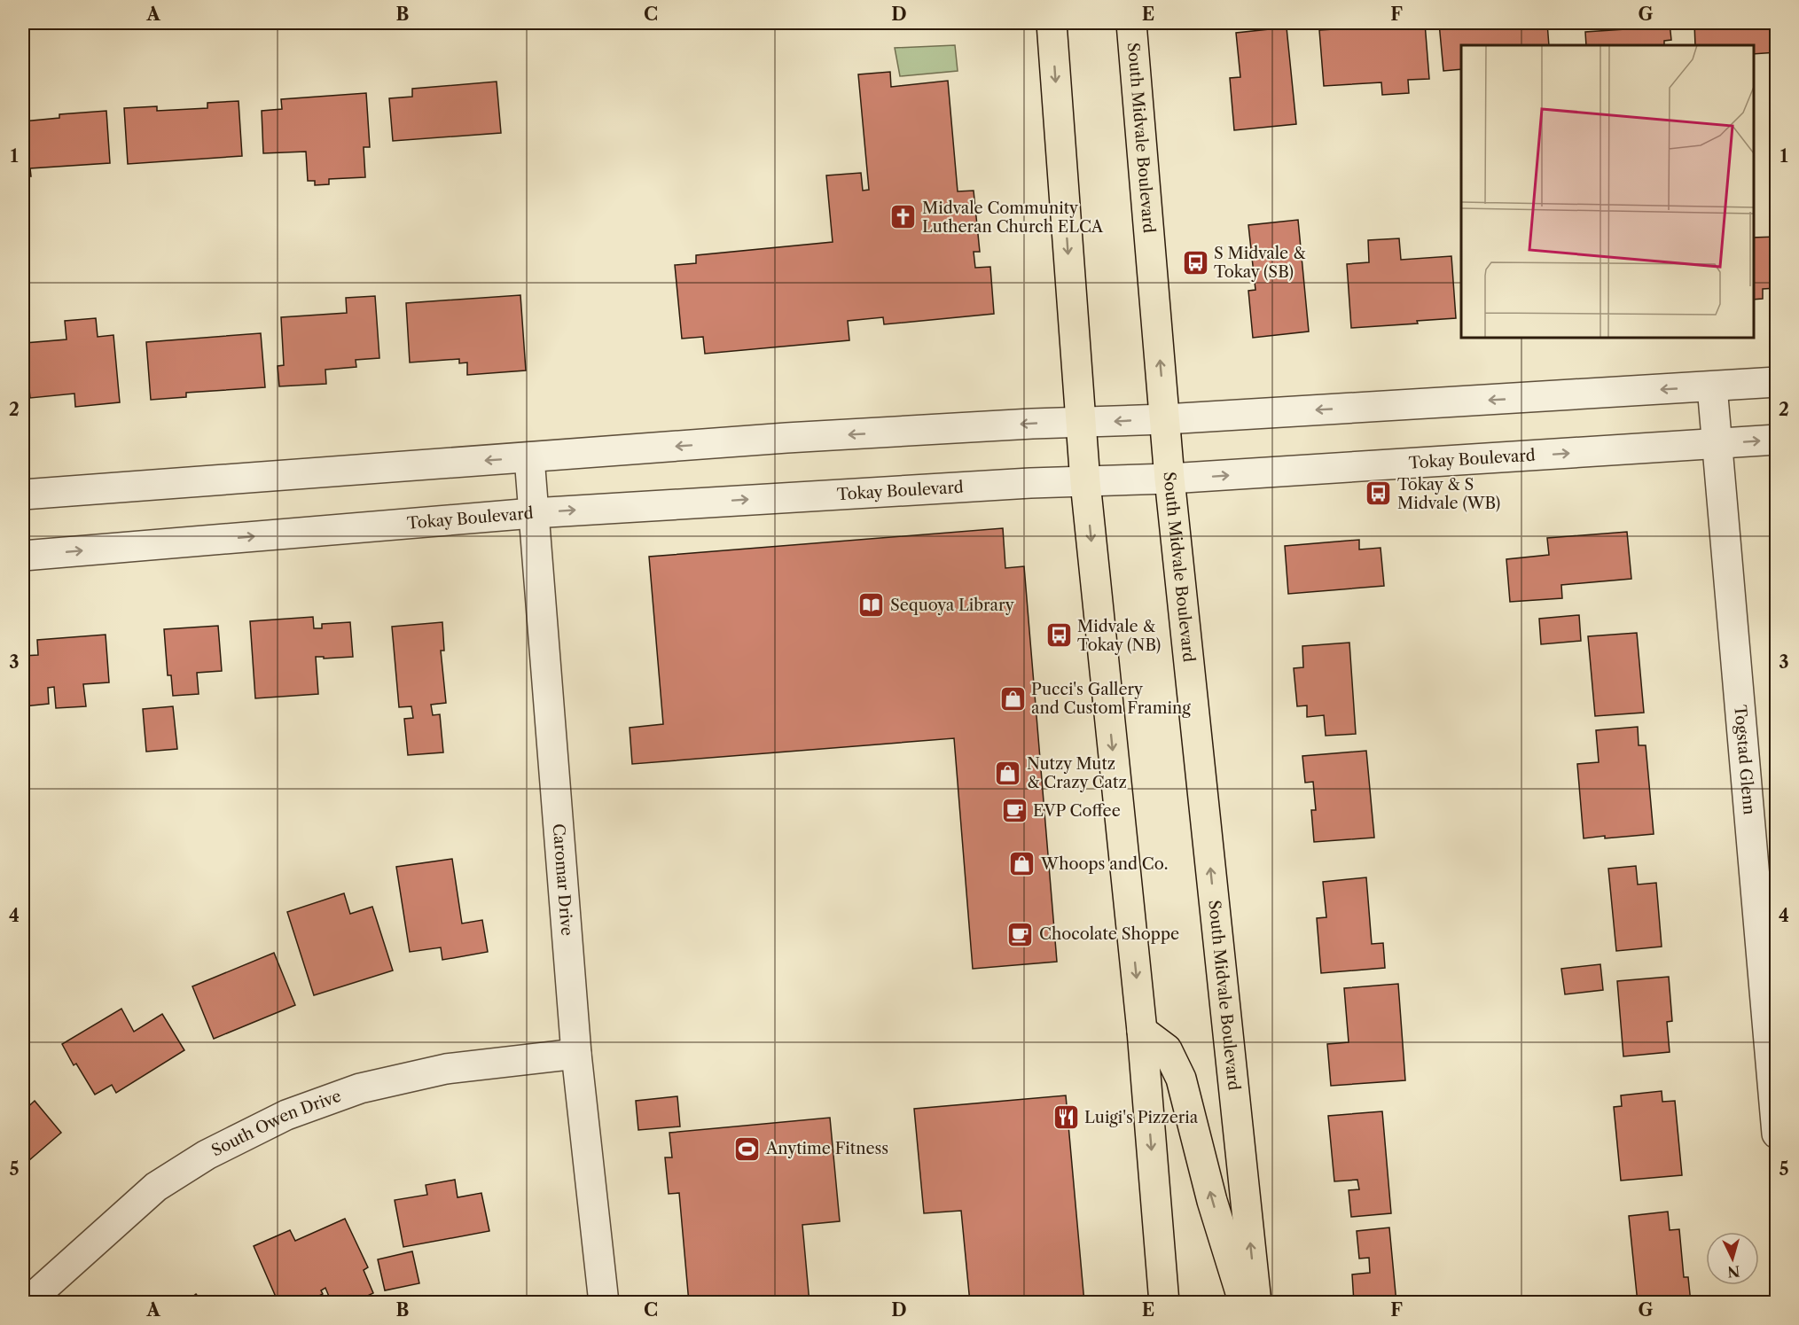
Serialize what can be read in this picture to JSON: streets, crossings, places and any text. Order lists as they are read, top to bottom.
{
  "streets": {
    "main road": ["South Midvale Boulevard"],
    "street": [
      "Tokay Boulevard",
      "Togstad Glenn",
      "Caromar Drive",
      "South Owen Drive"
    ]
  },
  "crossings": [
    ["South Midvale Boulevard", "Tokay Boulevard"],
    ["Tokay Boulevard", "Togstad Glenn"],
    ["Tokay Boulevard", "Caromar Drive"],
    ["Caromar Drive", "South Owen Drive"]
  ],
  "places": {
    "church": ["Midvale Community Lutheran Church ELCA"],
    "bus stop": ["S Midvale & Tokay (SB)", "Tokay & S Midvale (WB)", "Midvale & Tokay (NB)"],
    "library": ["Sequoya Library"],
    "shop": ["Pucci's Gallery and Custom Framing", "Nutzy Mutz & Crazy Catz", "Whoops and Co."],
    "cafe": ["EVP Coffee", "Chocolate Shoppe"],
    "restaurant": ["Luigi's Pizzeria"],
    "sports": ["Anytime Fitness"]
  },
  "north": "bottom",
  "grid": {
    "columns": [
      "A",
      "B",
      "C",
      "D",
      "E",
      "F",
      "G"
    ],
    "rows": [
      "1",
      "2",
      "3",
      "4",
      "5"
    ]
  }
}
